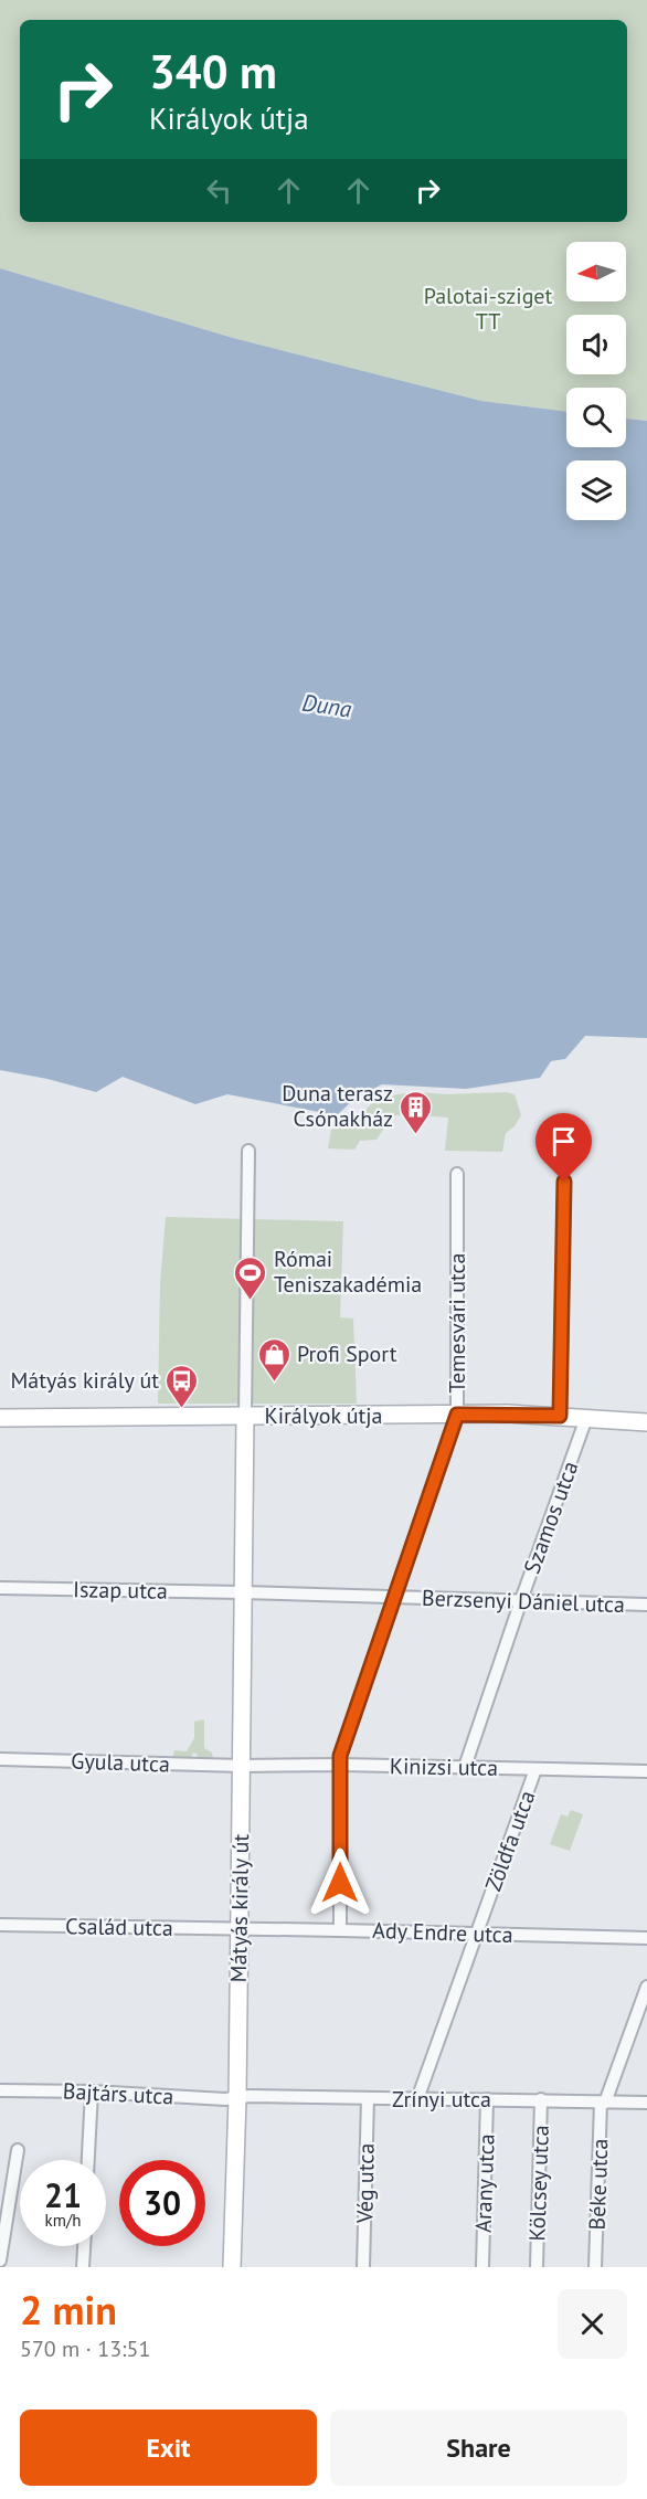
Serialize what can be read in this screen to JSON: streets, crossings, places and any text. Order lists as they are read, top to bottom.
{
  "streets": {
    "street": [
      "Temesvári utca",
      "Királyok útja",
      "Szamos utca",
      "Iszap utca",
      "Berzsenyi Dániel utca",
      "Gyula utca",
      "Kinizsi utca",
      "Zöldfa utca",
      "Mátyás király út",
      "Család utca",
      "Ady Endre utca",
      "Bajtárs utca",
      "Zrínyi utca",
      "Vég utca",
      "Arany utca",
      "Kölcsey utca",
      "Béke utca"
    ]
  },
  "crossings": [
    ["Temesvári utca", "Királyok útja"],
    ["Temesvári utca", "Berzsenyi Dániel utca"],
    ["Temesvári utca", "Kinizsi utca"],
    ["Temesvári utca", "Ady Endre utca"],
    ["Királyok útja", "Szamos utca"],
    ["Királyok útja", "Mátyás király út"],
    ["Szamos utca", "Berzsenyi Dániel utca"],
    ["Szamos utca", "Kinizsi utca"],
    ["Iszap utca", "Berzsenyi Dániel utca"],
    ["Iszap utca", "Mátyás király út"],
    ["Berzsenyi Dániel utca", "Mátyás király út"],
    ["Gyula utca", "Kinizsi utca"],
    ["Gyula utca", "Mátyás király út"],
    ["Kinizsi utca", "Zöldfa utca"],
    ["Kinizsi utca", "Mátyás király út"],
    ["Zöldfa utca", "Ady Endre utca"],
    ["Zöldfa utca", "Zrínyi utca"],
    ["Mátyás király út", "Család utca"],
    ["Mátyás király út", "Ady Endre utca"],
    ["Mátyás király út", "Bajtárs utca"],
    ["Mátyás király út", "Zrínyi utca"],
    ["Család utca", "Ady Endre utca"],
    ["Bajtárs utca", "Zrínyi utca"],
    ["Zrínyi utca", "Vég utca"],
    ["Zrínyi utca", "Arany utca"],
    ["Zrínyi utca", "Kölcsey utca"],
    ["Zrínyi utca", "Béke utca"]
  ],
  "water": ["Duna"],
  "parks": ["Palotai-sziget TT"],
  "places": {
    "building": ["Duna terasz Csónakház"],
    "sports": ["Római Teniszakadémia"],
    "shop": ["Profi Sport"],
    "bus stop": ["Mátyás király út"]
  },
  "north": "left",
  "page": {
    "turn": ["340 m", "Királyok útja"],
    "speed": "21 km/h",
    "limit": "30",
    "heading": ["2 min", "570 m · 13:51"],
    "buttons": ["Exit", "Share"]
  }
}
